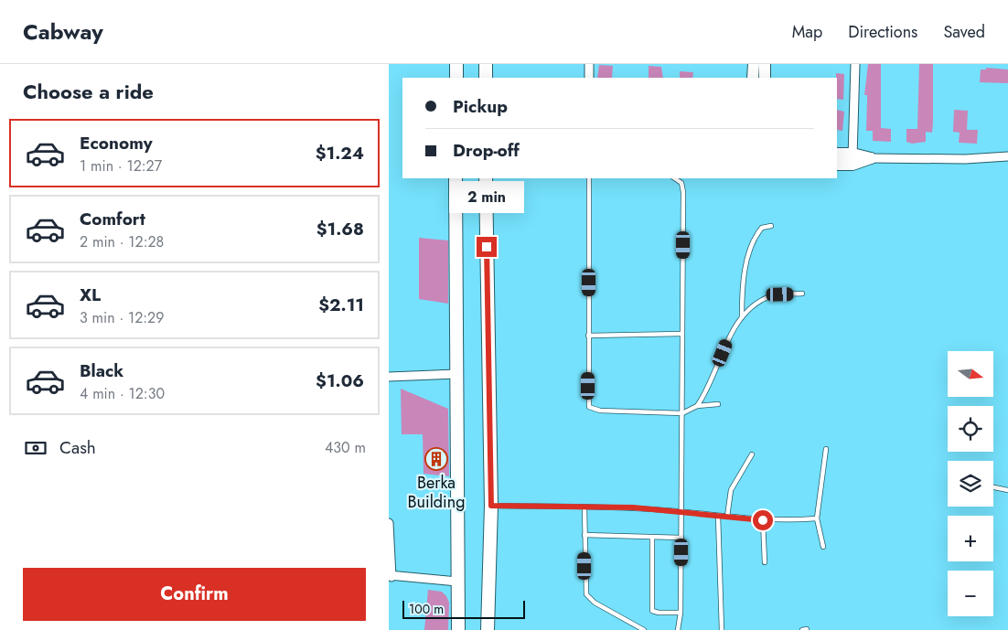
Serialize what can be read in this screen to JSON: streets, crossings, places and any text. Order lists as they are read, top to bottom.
{
  "places": {
    "building": ["Berka Building"]
  },
  "scale_bar": "100 m",
  "north": "right",
  "page": {
    "header": "Cabway",
    "nav": ["Map", "Directions", "Saved"],
    "heading": "Choose a ride",
    "banner": ["Pickup", "Drop-off"],
    "list": [
      {
        "name": "Economy",
        "note": "1 min · 12:27",
        "value": "$1.24"
      },
      {
        "name": "Comfort",
        "note": "2 min · 12:28",
        "value": "$1.68"
      },
      {
        "name": "XL",
        "note": "3 min · 12:29",
        "value": "$2.11"
      },
      {
        "name": "Black",
        "note": "4 min · 12:30",
        "value": "$1.06"
      }
    ],
    "bubble": "2 min",
    "map_buttons": ["+", "−"],
    "pay": ["Cash", "430 m"],
    "buttons": "Confirm",
    "scale": "100 m"
  }
}
